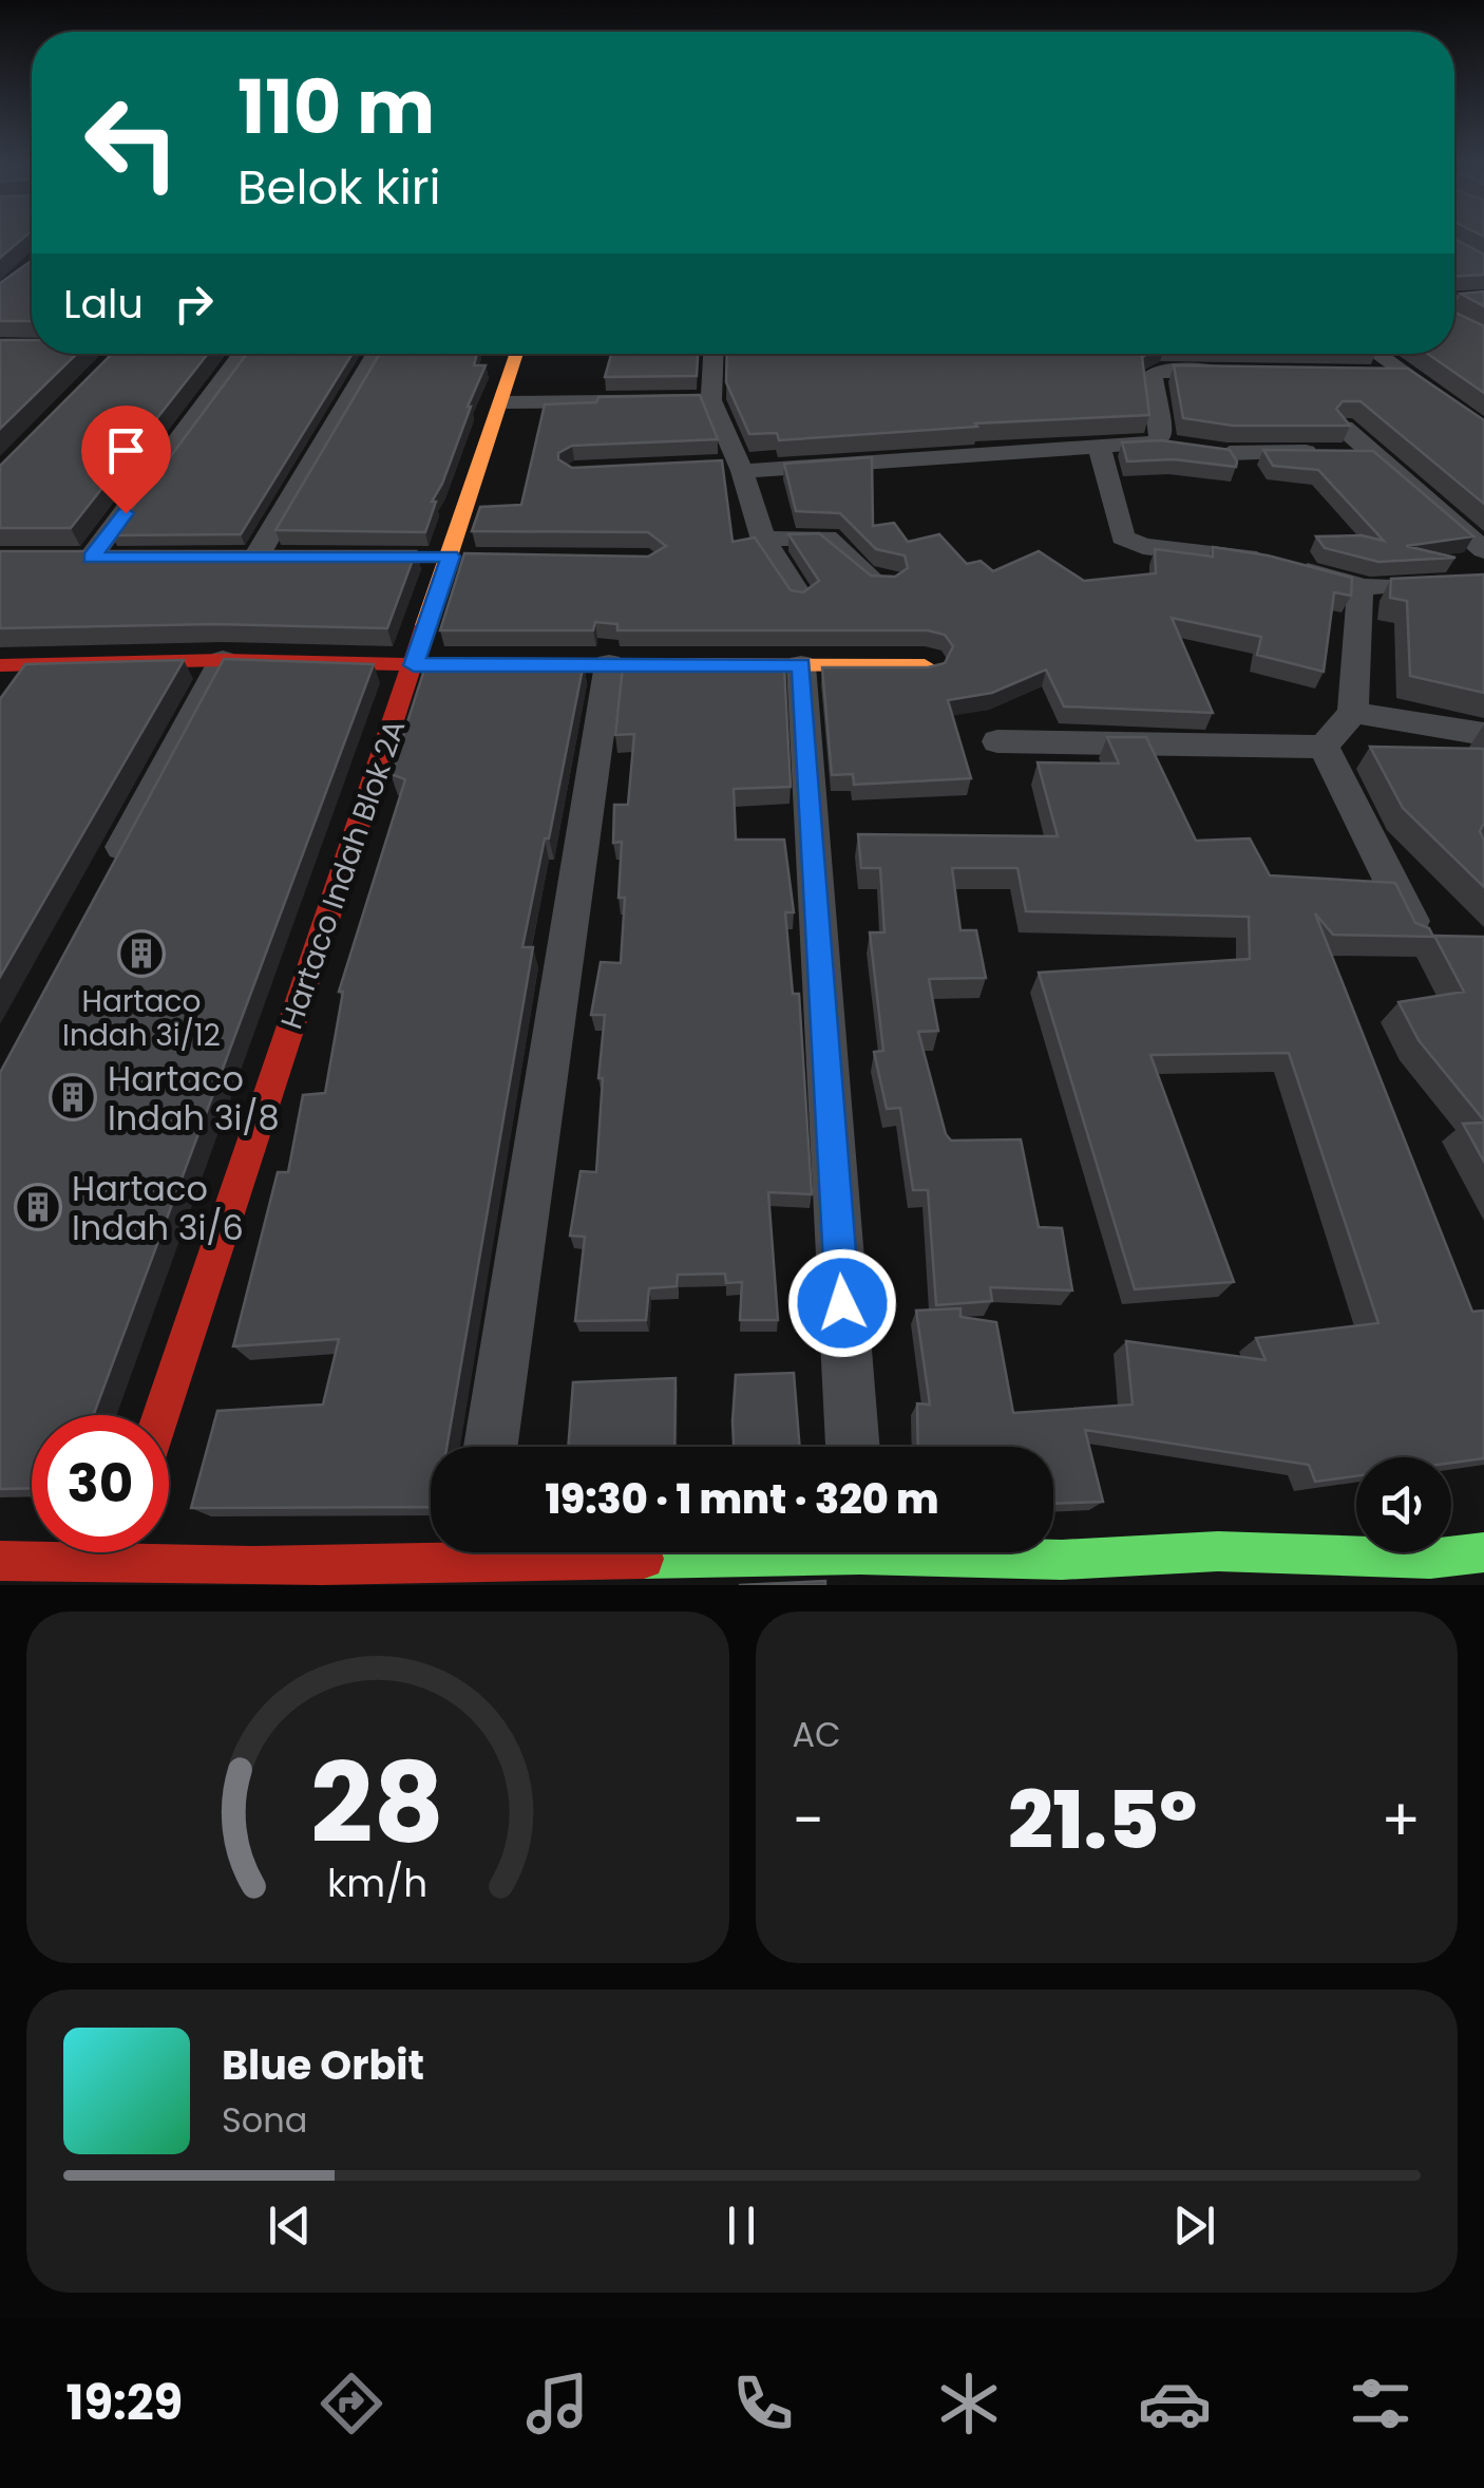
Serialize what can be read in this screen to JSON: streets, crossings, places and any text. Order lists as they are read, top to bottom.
{
  "streets": {
    "street": ["Hartaco Indah Blok 2A"]
  },
  "places": {
    "building": ["Hartaco Indah 3i/12", "Hartaco Indah 3i/8", "Hartaco Indah 3i/6"]
  },
  "page": {
    "turn": ["110 m", "Belok kiri"],
    "then": "Lalu",
    "limit": "30",
    "trip": "19:30 · 1 mnt · 320 m",
    "tile": "AC",
    "heat": ["−", "21.5°", "+"],
    "song": ["Blue Orbit", "Sona"],
    "tabs": "19:29",
    "gauge": ["28", "km/h"]
  }
}
